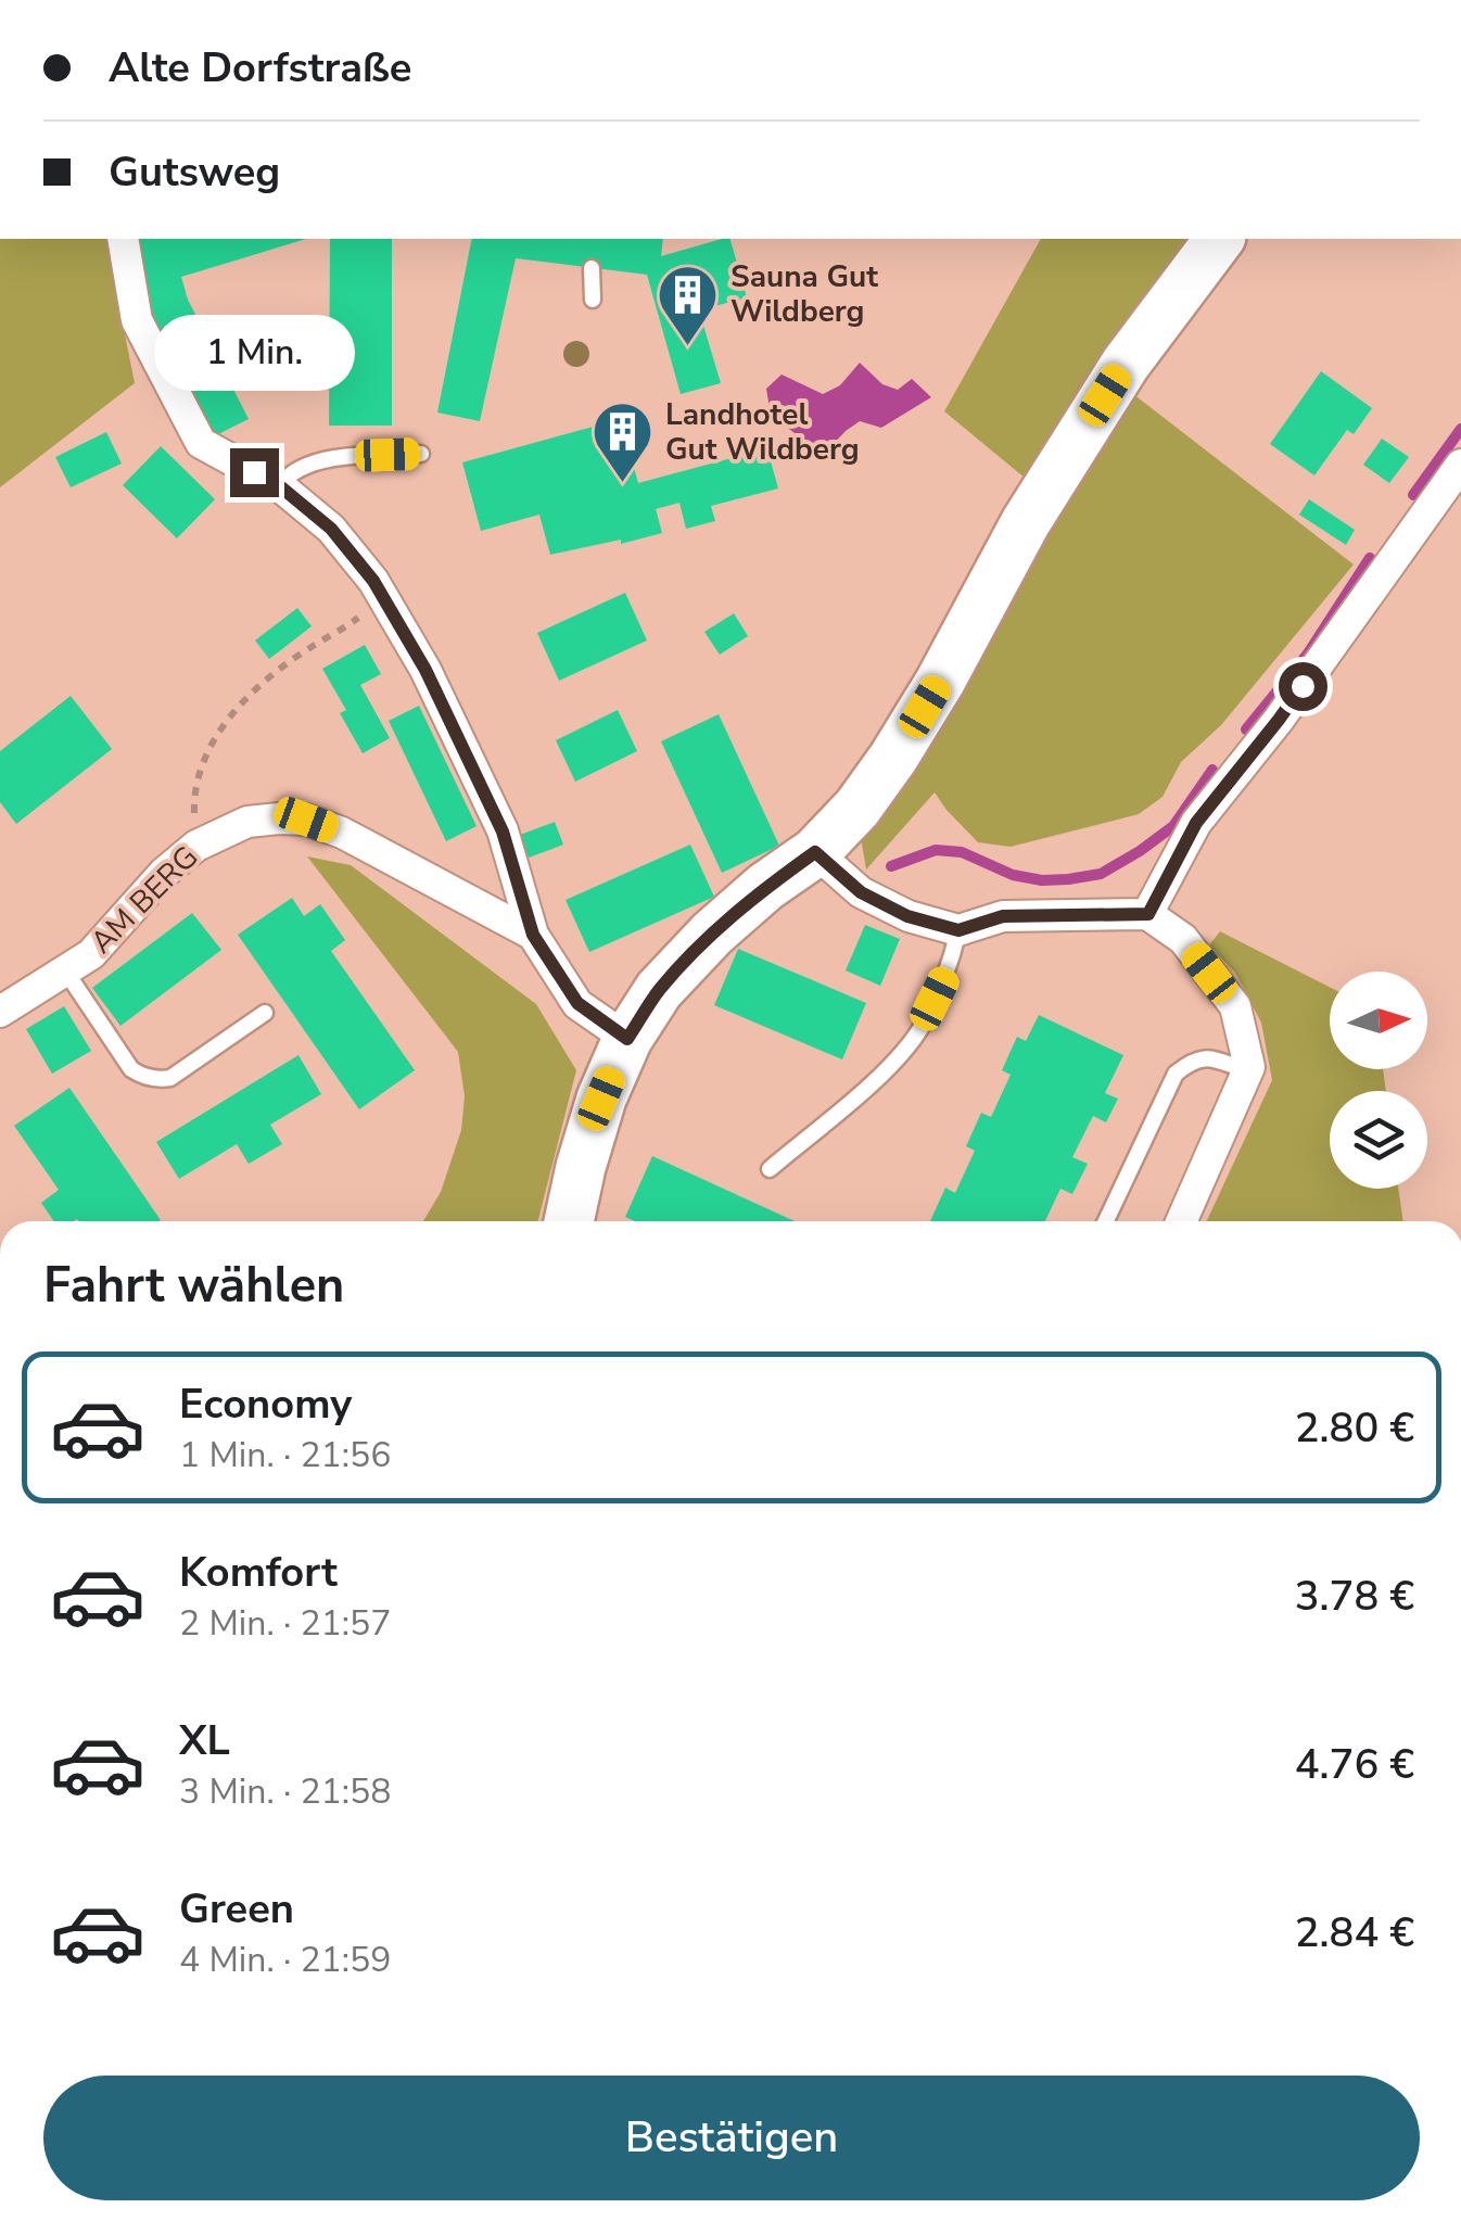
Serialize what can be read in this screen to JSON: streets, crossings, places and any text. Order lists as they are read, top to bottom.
{
  "streets": {
    "street": ["AM BERG"]
  },
  "places": {
    "building": ["Sauna Gut Wildberg", "Landhotel Gut Wildberg"]
  },
  "north": "right",
  "page": {
    "banner": ["Alte Dorfstraße", "Gutsweg"],
    "bubble": "1 Min.",
    "heading": "Fahrt wählen",
    "list": [
      {
        "name": "Economy",
        "note": "1 Min. · 21:56",
        "value": "2.80 €"
      },
      {
        "name": "Komfort",
        "note": "2 Min. · 21:57",
        "value": "3.78 €"
      },
      {
        "name": "XL",
        "note": "3 Min. · 21:58",
        "value": "4.76 €"
      },
      {
        "name": "Green",
        "note": "4 Min. · 21:59",
        "value": "2.84 €"
      }
    ],
    "buttons": "Bestätigen"
  }
}
